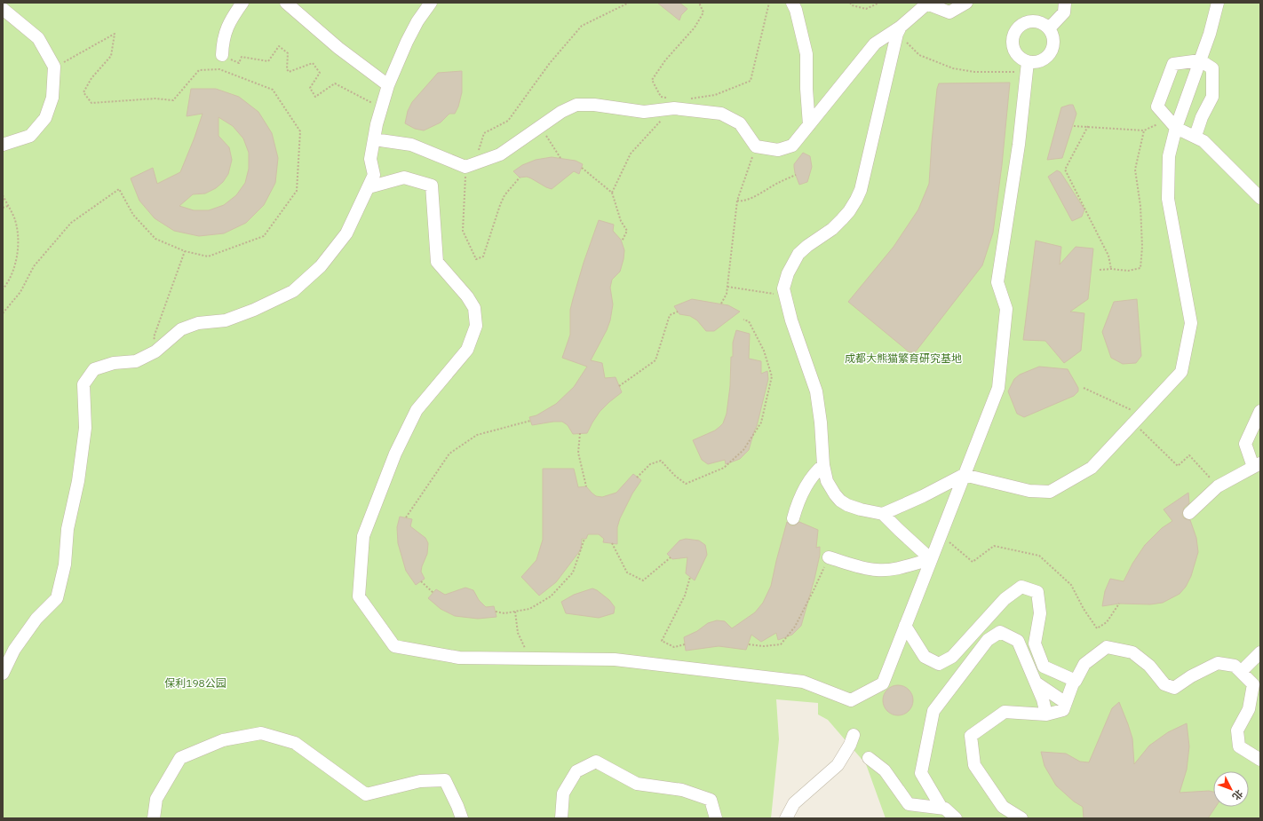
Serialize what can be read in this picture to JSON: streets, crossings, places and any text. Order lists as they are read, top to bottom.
{
  "parks": ["成都大熊猫繁育研究基地", "保利198公园"],
  "north": "bottom right"
}
